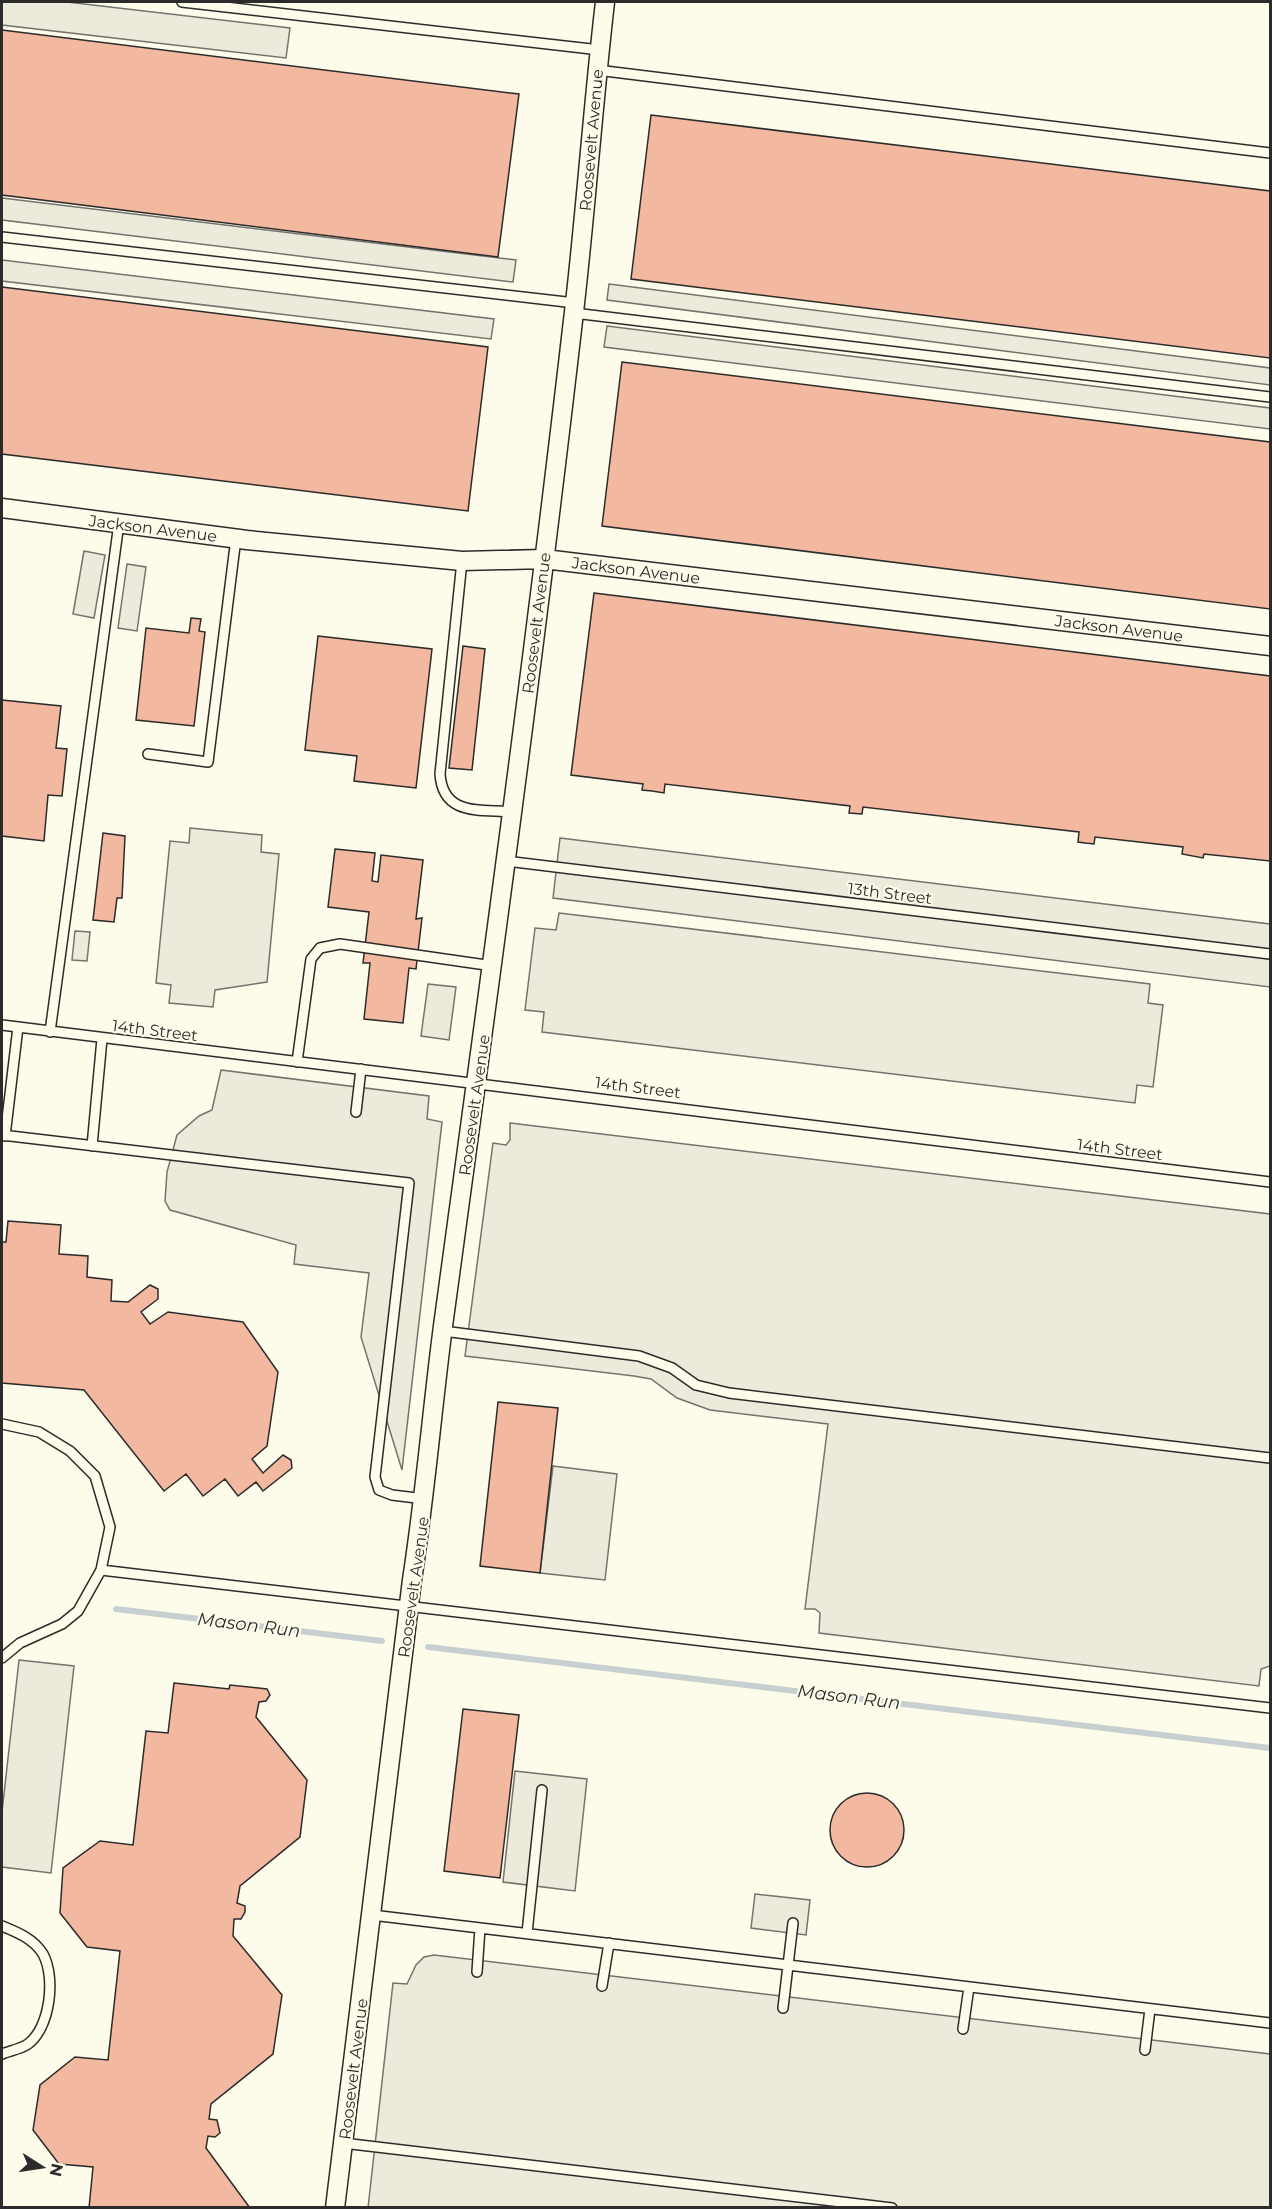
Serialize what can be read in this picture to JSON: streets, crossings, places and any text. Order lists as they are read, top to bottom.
{
  "streets": {
    "street": ["Roosevelt Avenue", "Jackson Avenue"],
    "lane": ["13th Street", "14th Street"]
  },
  "crossings": [
    ["Roosevelt Avenue", "Jackson Avenue"],
    ["Roosevelt Avenue", "13th Street"],
    ["Roosevelt Avenue", "14th Street"]
  ],
  "water": ["Mason Run"],
  "north": "right"
}
